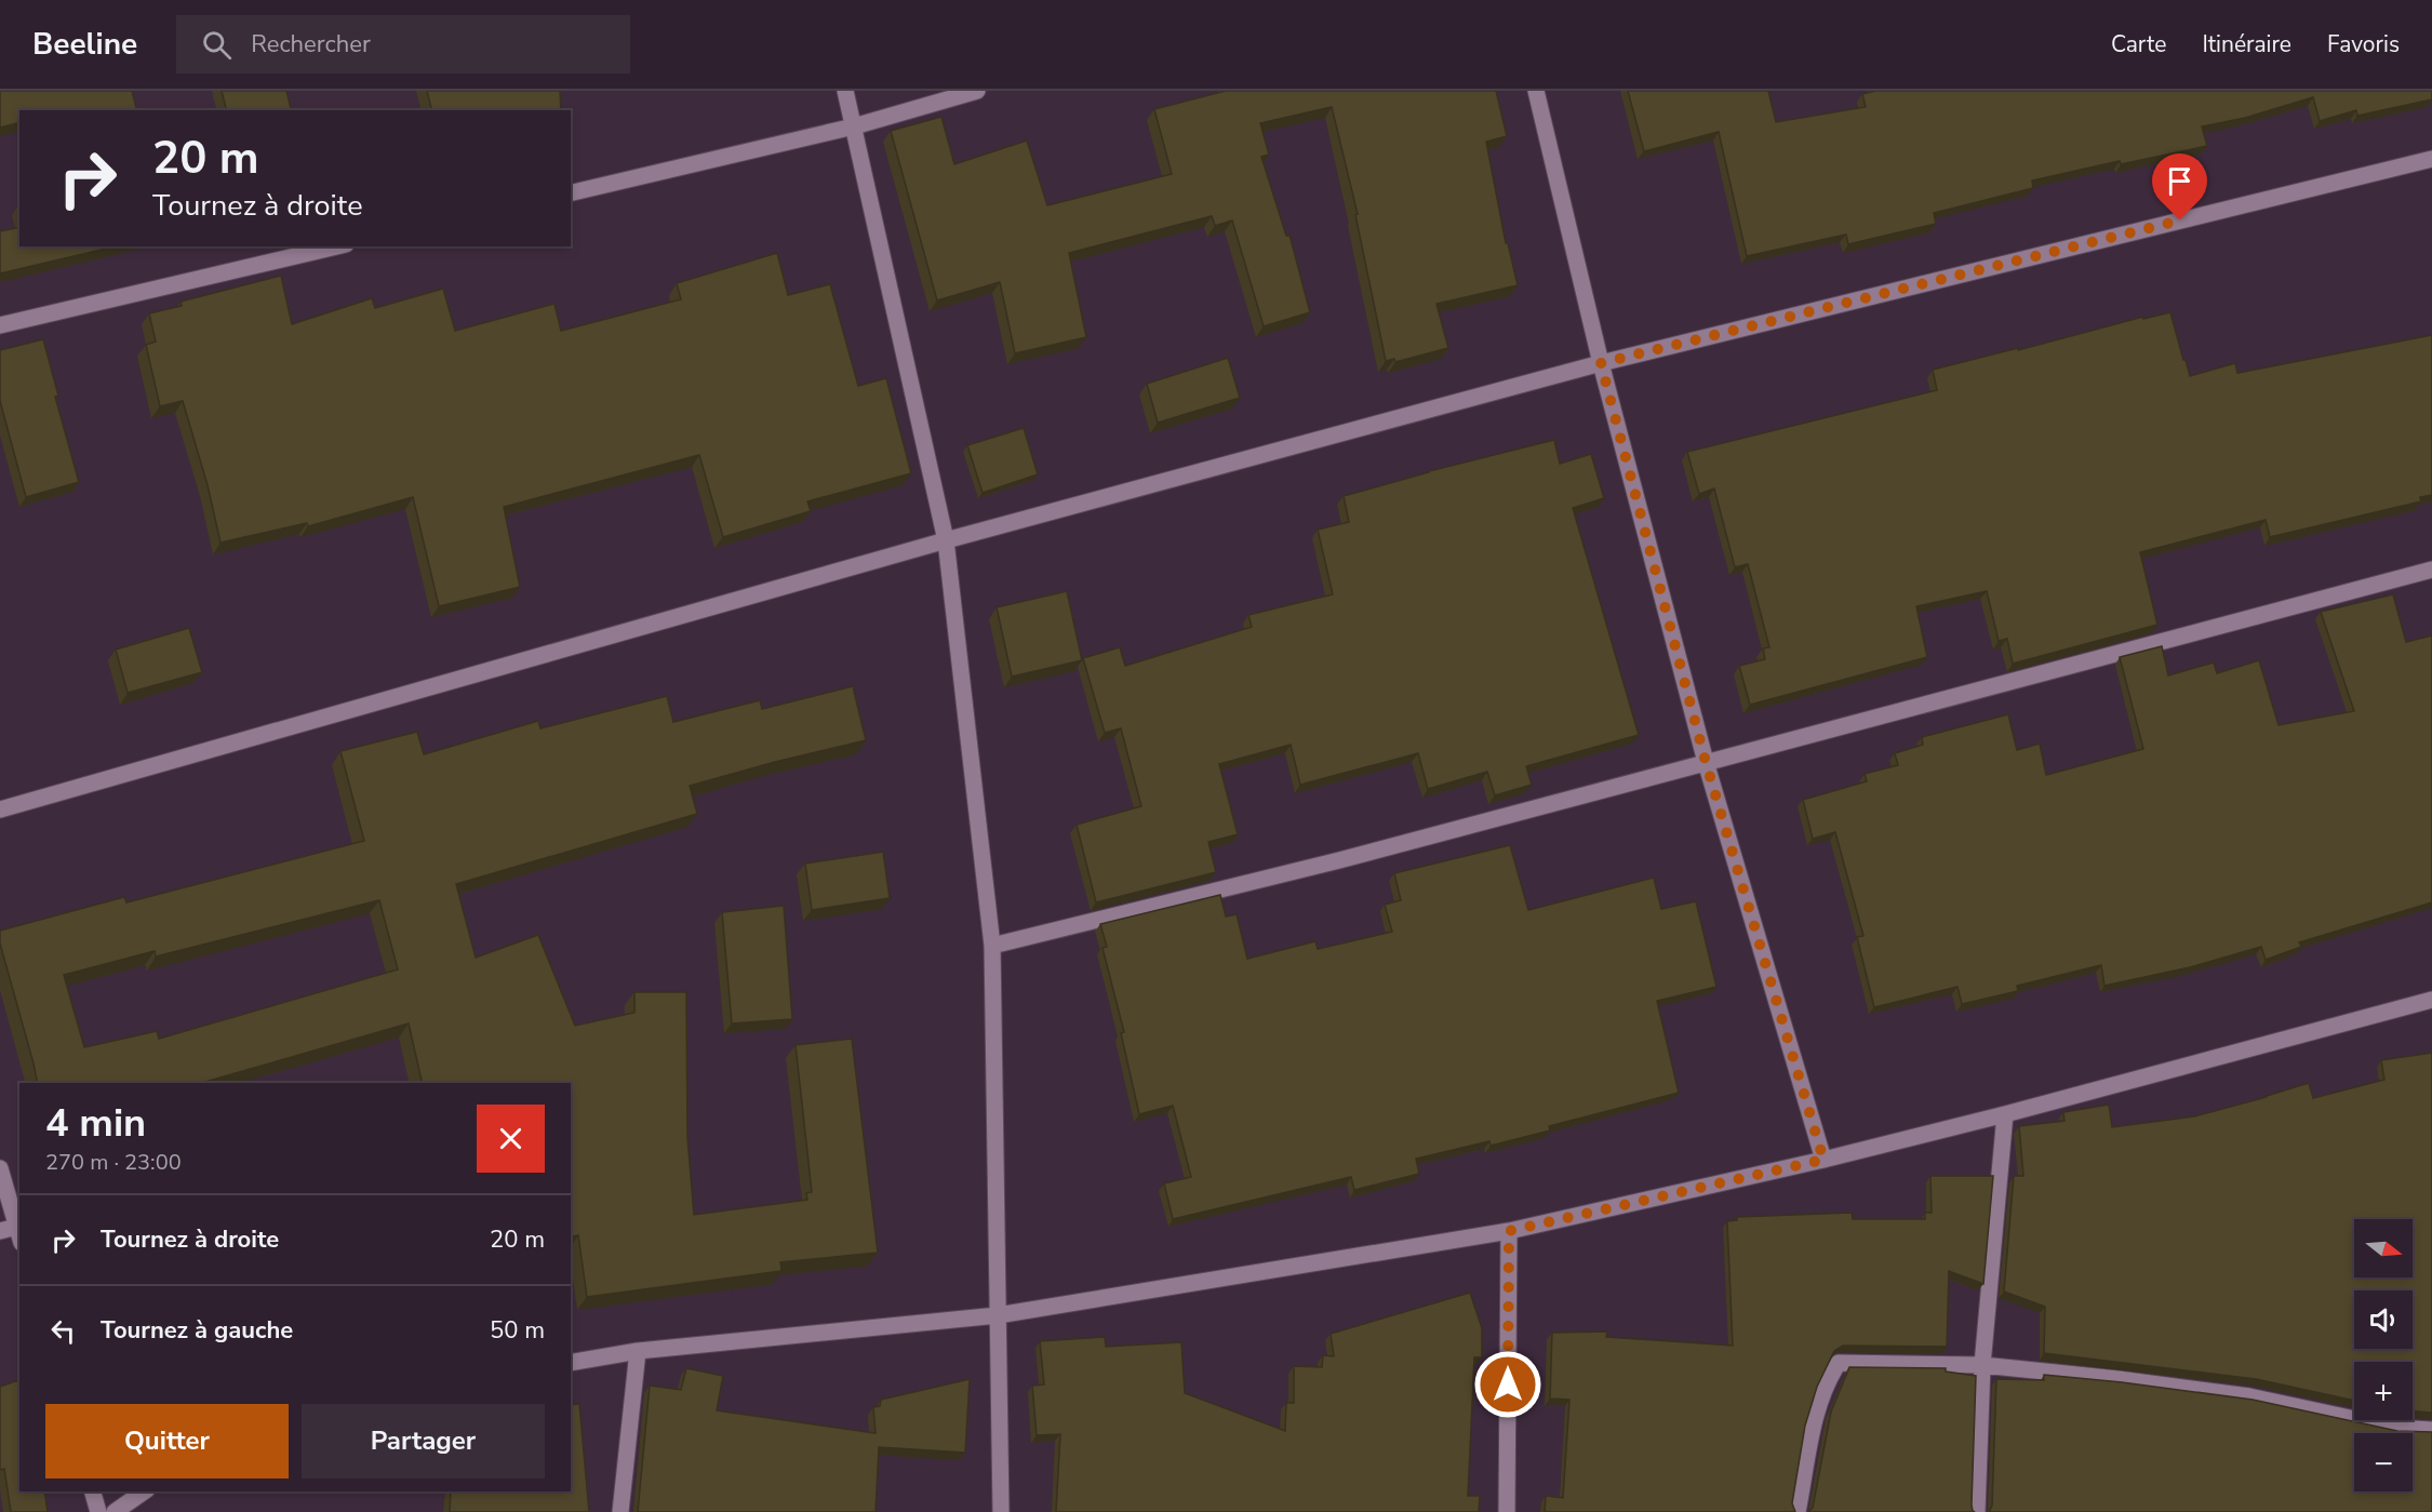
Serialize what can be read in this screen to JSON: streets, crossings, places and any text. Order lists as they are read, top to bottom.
{
  "north": "right",
  "page": {
    "header": "Beeline",
    "search": "Rechercher",
    "nav": ["Carte", "Itinéraire", "Favoris"],
    "turn": ["20 m", "Tournez à droite"],
    "heading": ["4 min", "270 m · 23:00"],
    "list": [
      {
        "name": "Tournez à droite",
        "value": "20 m"
      },
      {
        "name": "Tournez à gauche",
        "value": "50 m"
      }
    ],
    "map_buttons": ["+", "−"],
    "buttons": ["Quitter", "Partager"]
  }
}
